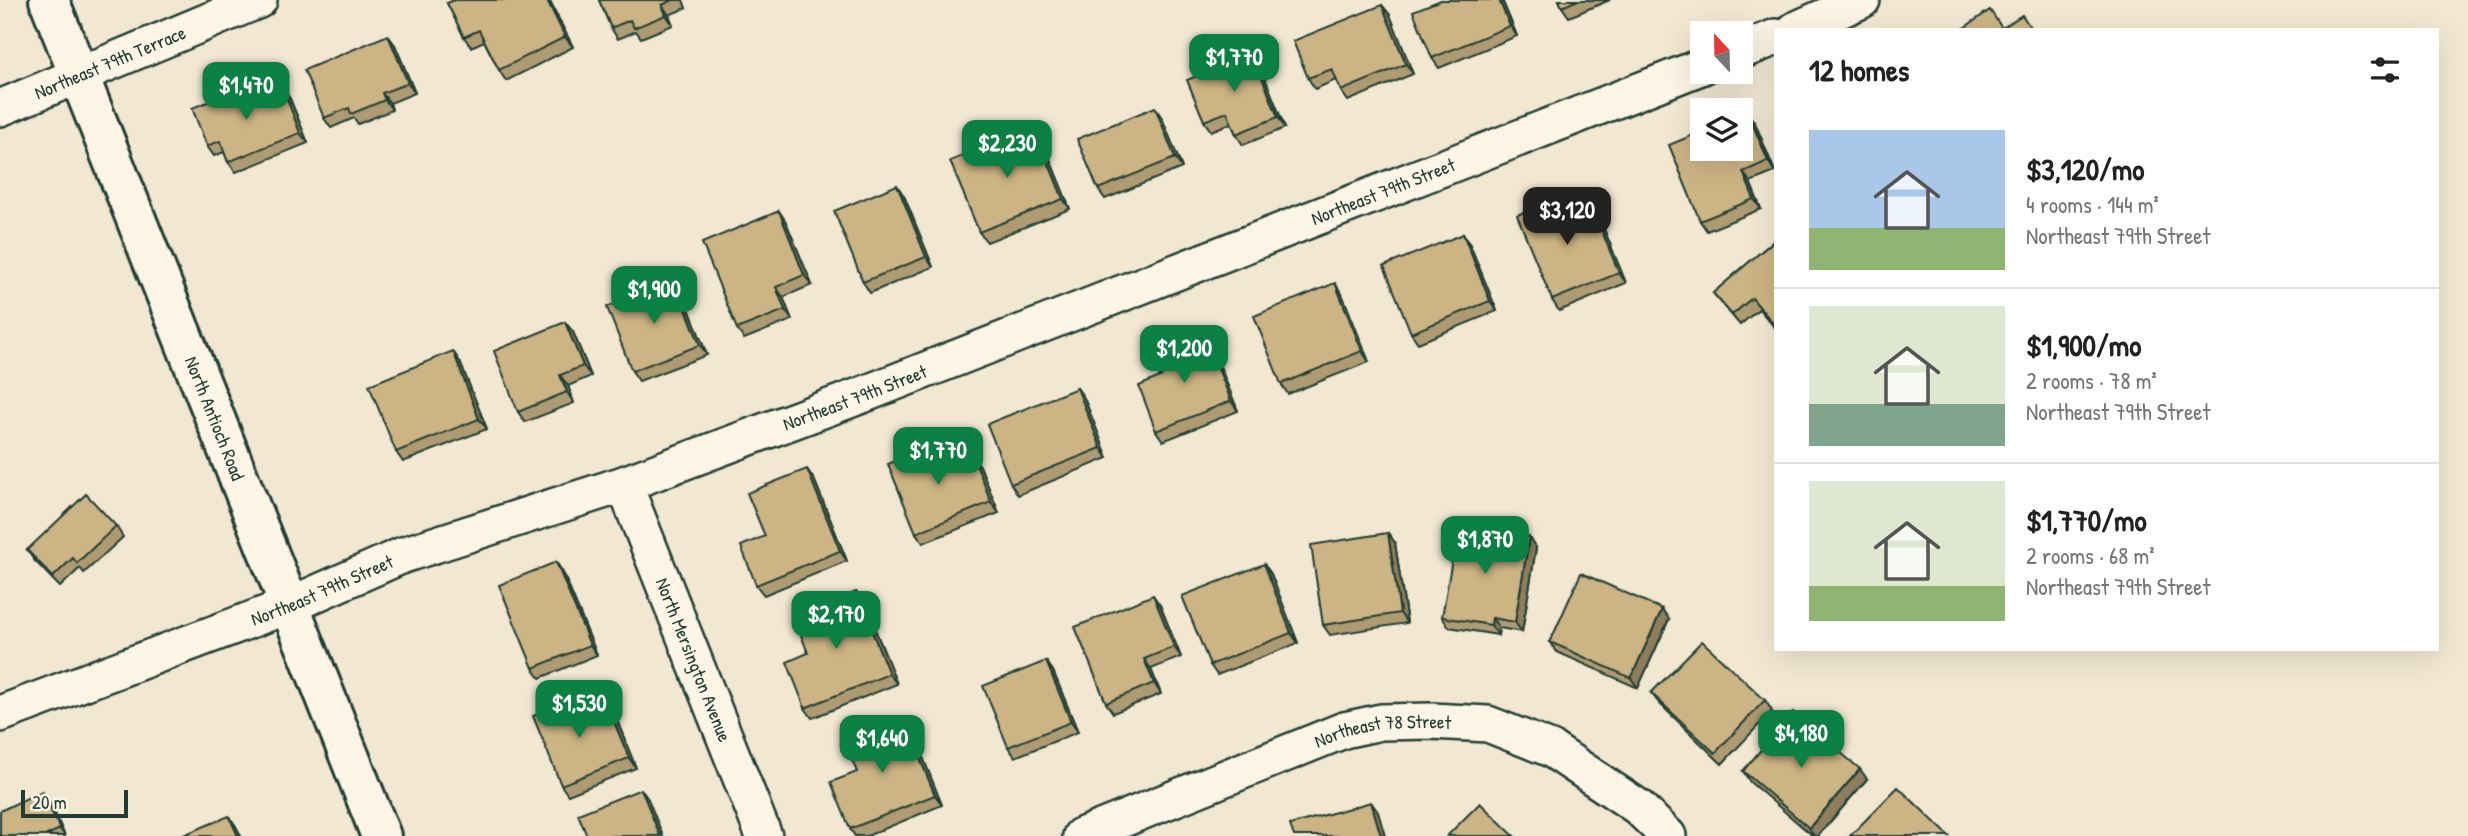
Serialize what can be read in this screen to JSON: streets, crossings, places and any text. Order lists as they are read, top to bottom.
{
  "streets": {
    "street": [
      "Northeast 79th Terrace",
      "Northeast 79th Street",
      "North Antioch Road",
      "North Mersington Avenue",
      "Northeast 78 Street"
    ]
  },
  "crossings": [
    ["Northeast 79th Terrace", "North Antioch Road"],
    ["Northeast 79th Street", "North Antioch Road"],
    ["Northeast 79th Street", "North Mersington Avenue"]
  ],
  "scale_bar": "20 m",
  "north": "top",
  "page": {
    "heading": "12 homes",
    "price": [
      "$1,770",
      "$1,470",
      "$2,230",
      "$3,120",
      "$1,900",
      "$1,200",
      "$1,770",
      "$1,870",
      "$2,170",
      "$1,530",
      "$4,180",
      "$1,640"
    ],
    "list": [
      {
        "name": "$3,120/mo",
        "note": "4 rooms · 144 m² · Northeast 79th Street"
      },
      {
        "name": "$1,900/mo",
        "note": "2 rooms · 78 m² · Northeast 79th Street"
      },
      {
        "name": "$1,770/mo",
        "note": "2 rooms · 68 m² · Northeast 79th Street"
      }
    ],
    "scale": "20 m"
  }
}
